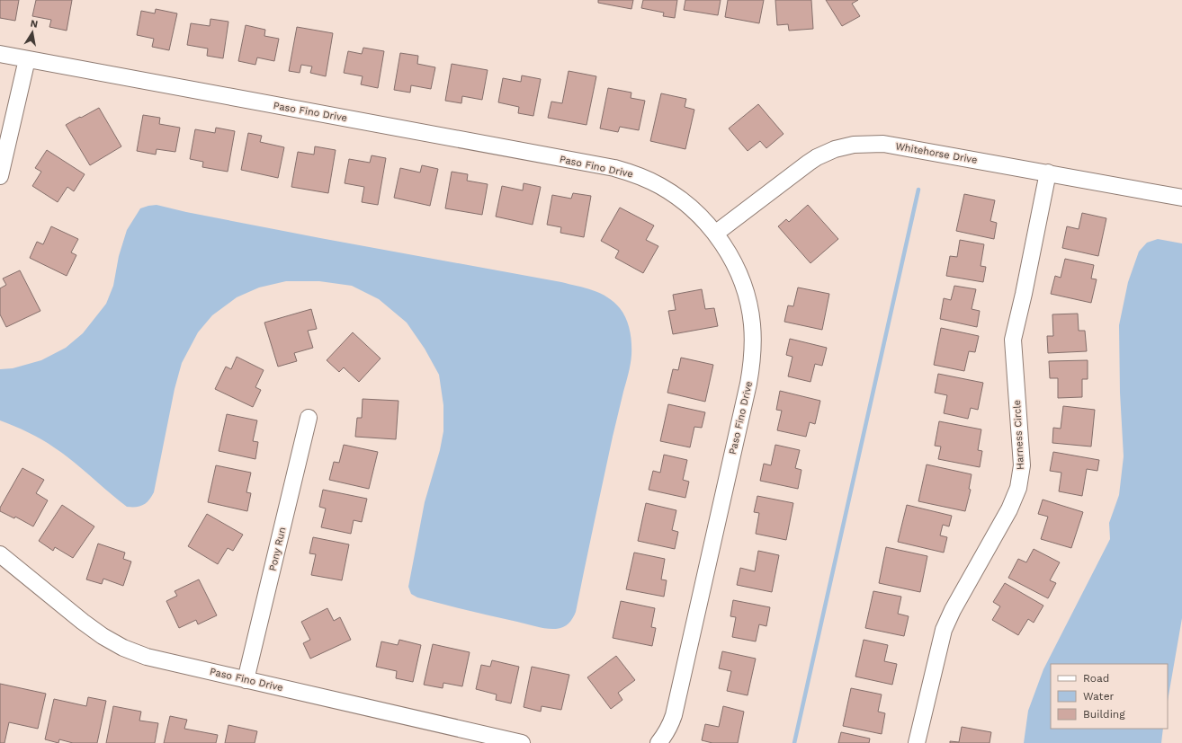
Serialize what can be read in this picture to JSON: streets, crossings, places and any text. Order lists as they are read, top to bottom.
{
  "streets": {
    "street": [
      "Paso Fino Drive",
      "Whitehorse Drive",
      "Harness Circle",
      "Pony Run"
    ]
  },
  "crossings": [
    ["Paso Fino Drive", "Whitehorse Drive"],
    ["Paso Fino Drive", "Pony Run"],
    ["Whitehorse Drive", "Harness Circle"]
  ],
  "legend": ["Road", "Water", "Building"],
  "north": "top"
}
